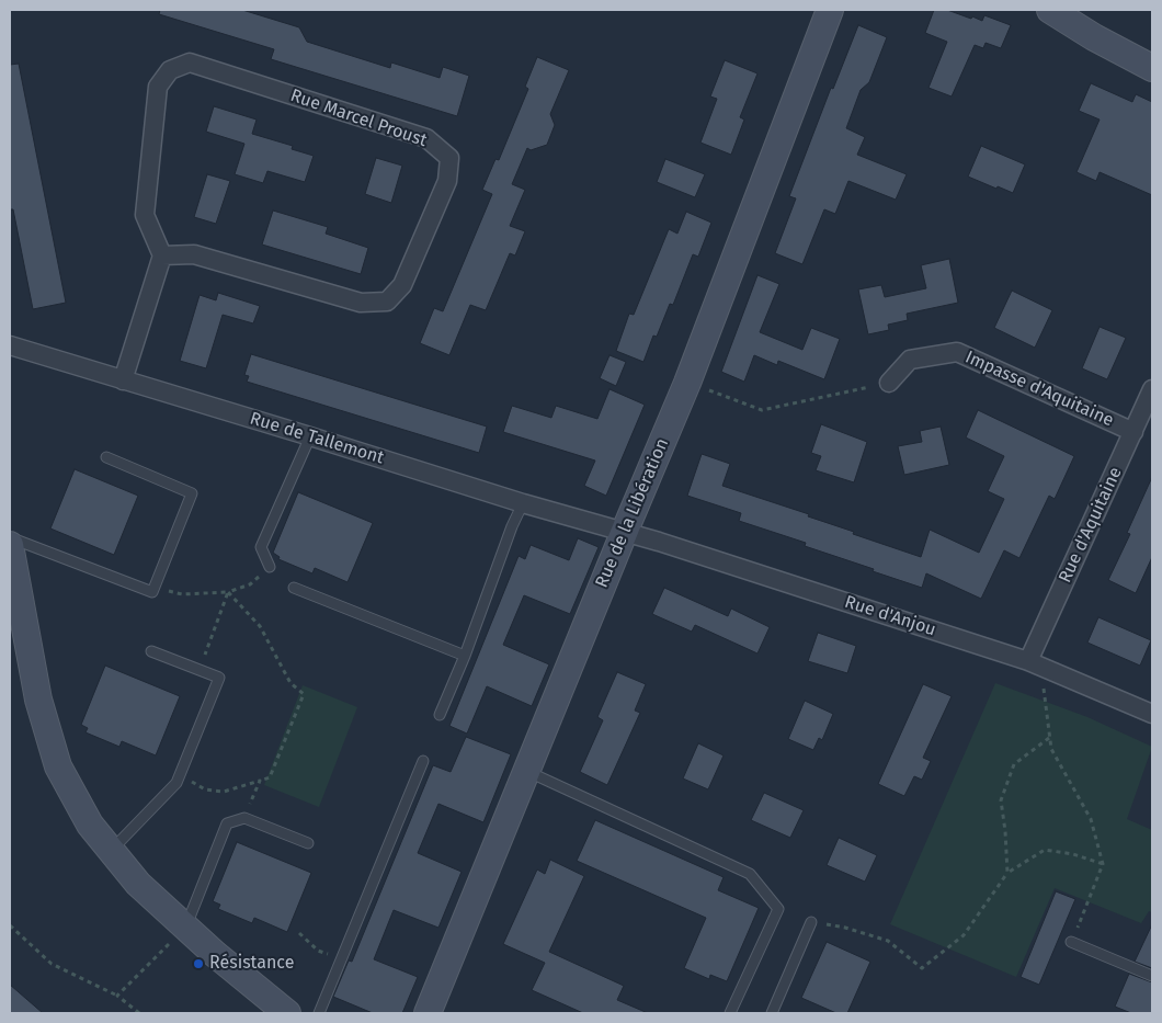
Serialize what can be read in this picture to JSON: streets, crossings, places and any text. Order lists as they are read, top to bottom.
{
  "streets": {
    "street": [
      "Rue Marcel Proust",
      "Impasse d'Aquitaine",
      "Rue de Tallemont",
      "Rue de la Libération",
      "Rue d'Aquitaine",
      "Rue d'Anjou"
    ]
  },
  "crossings": [
    ["Impasse d'Aquitaine", "Rue d'Aquitaine"],
    ["Rue de Tallemont", "Rue de la Libération"],
    ["Rue de Tallemont", "Rue d'Anjou"],
    ["Rue de la Libération", "Rue d'Anjou"],
    ["Rue d'Aquitaine", "Rue d'Anjou"]
  ],
  "places": ["Résistance"]
}
